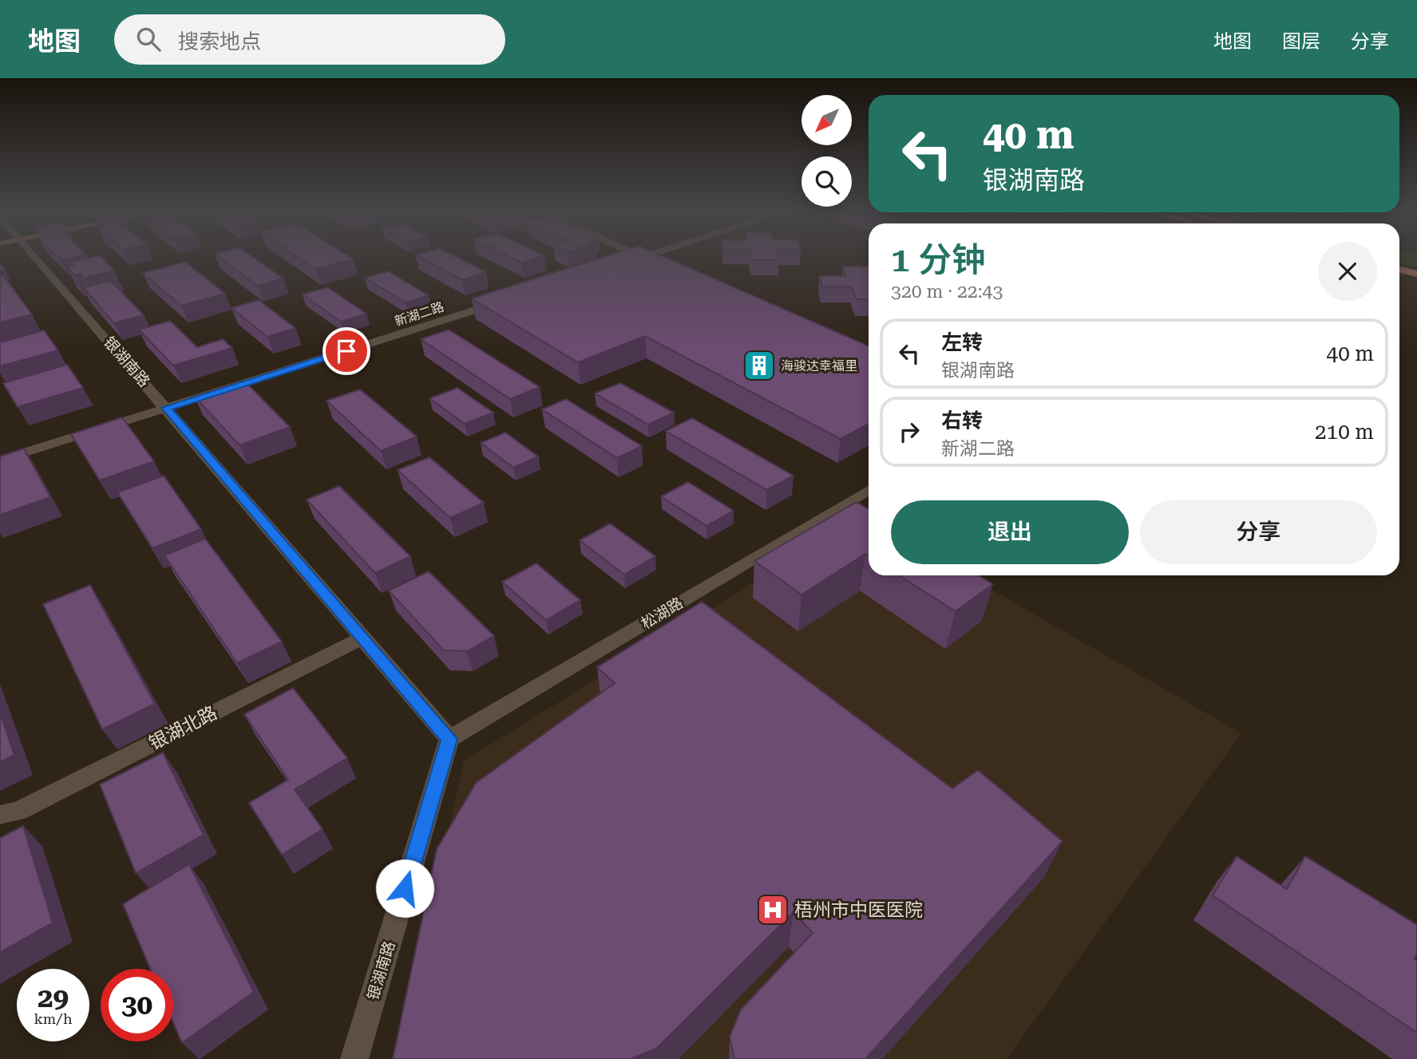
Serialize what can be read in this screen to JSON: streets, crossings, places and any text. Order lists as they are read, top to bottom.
{
  "streets": {
    "street": [
      "新湖二路",
      "银湖南路",
      "松湖路",
      "银湖北路"
    ]
  },
  "crossings": [
    ["新湖二路", "银湖南路"],
    ["银湖南路", "松湖路"],
    ["银湖南路", "银湖北路"]
  ],
  "places": {
    "building": ["海骏达幸福里"],
    "hospital": ["梧州市中医医院"]
  },
  "north": "bottom left",
  "page": {
    "header": "地图",
    "search": "搜索地点",
    "nav": ["地图", "图层", "分享"],
    "turn": ["40 m", "银湖南路"],
    "heading": ["1 分钟", "320 m · 22:43"],
    "list": [
      {
        "name": "左转",
        "note": "银湖南路",
        "value": "40 m"
      },
      {
        "name": "右转",
        "note": "新湖二路",
        "value": "210 m"
      }
    ],
    "buttons": ["退出", "分享"],
    "speed": "29 km/h",
    "limit": "30"
  }
}
